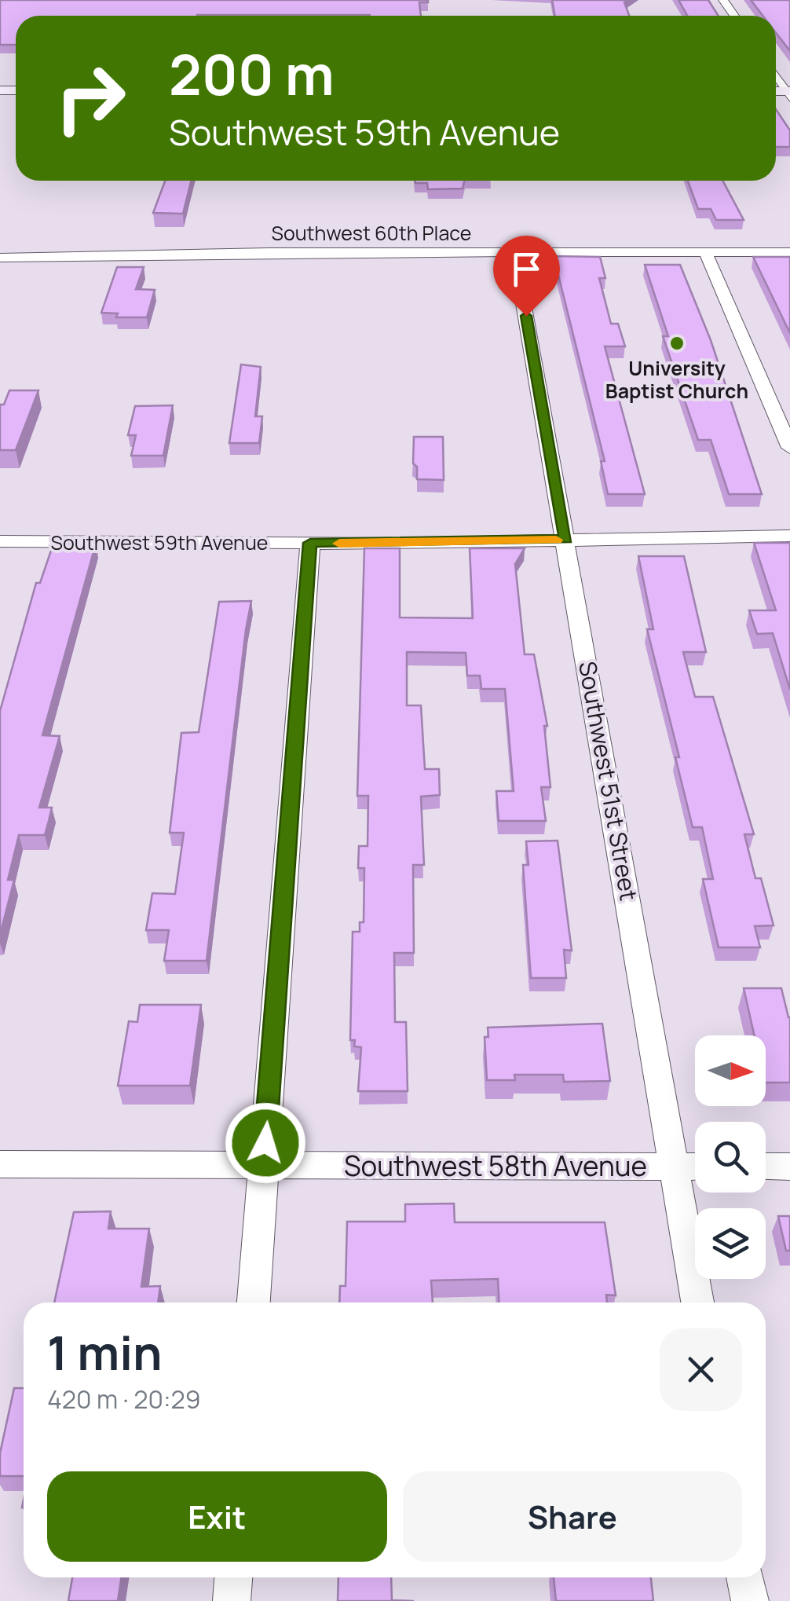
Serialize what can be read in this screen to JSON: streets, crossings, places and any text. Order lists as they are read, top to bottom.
{
  "streets": {
    "street": [
      "Southwest 60th Place",
      "Southwest 59th Avenue",
      "Southwest 51st Street",
      "Southwest 58th Avenue"
    ]
  },
  "crossings": [
    ["Southwest 60th Place", "Southwest 51st Street"],
    ["Southwest 59th Avenue", "Southwest 51st Street"],
    ["Southwest 51st Street", "Southwest 58th Avenue"]
  ],
  "places": ["University Baptist Church"],
  "north": "right",
  "page": {
    "turn": ["200 m", "Southwest 59th Avenue"],
    "heading": ["1 min", "420 m · 20:29"],
    "buttons": ["Exit", "Share"]
  }
}
